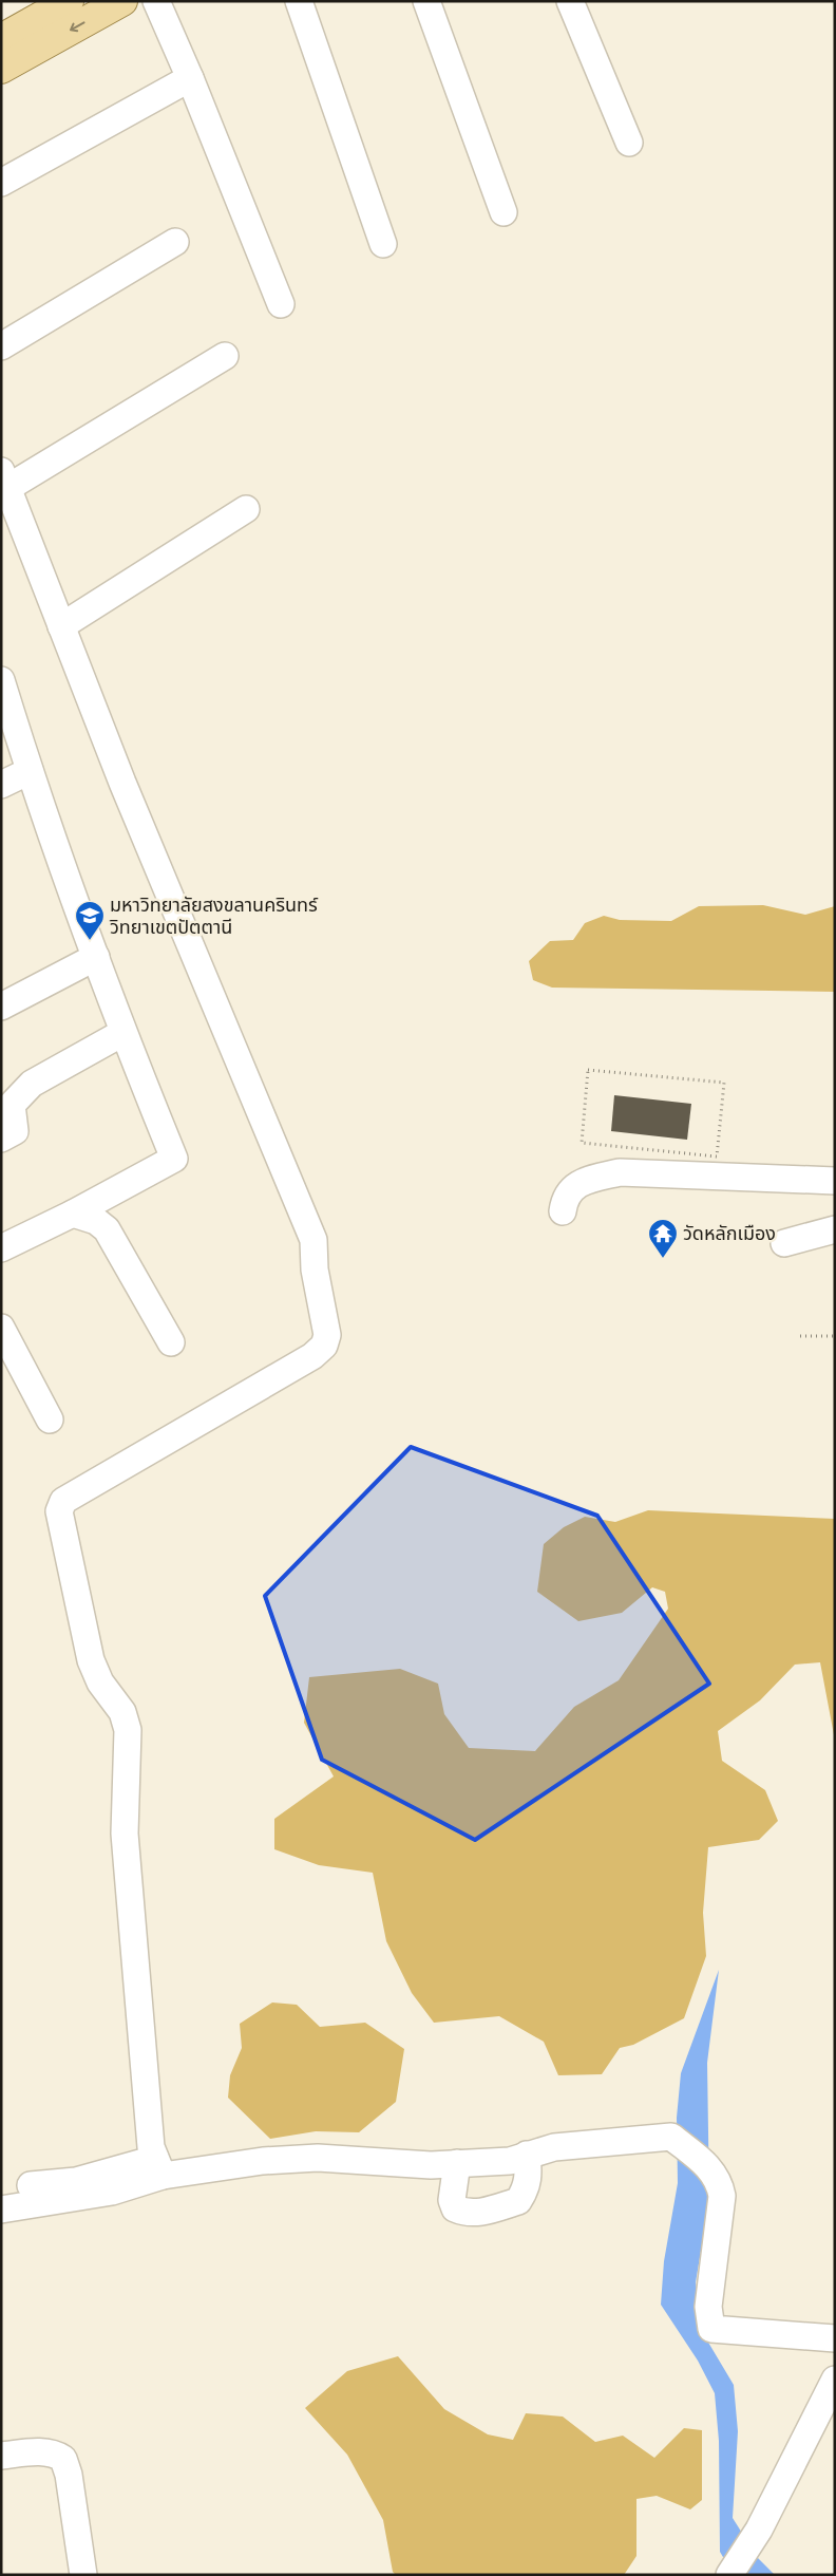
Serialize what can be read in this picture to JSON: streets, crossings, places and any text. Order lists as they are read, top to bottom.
{
  "places": {
    "school or university": ["มหาวิทยาลัยสงขลานครินทร์ วิทยาเขตปัตตานี"],
    "temple": ["วัดหลักเมือง"]
  }
}
